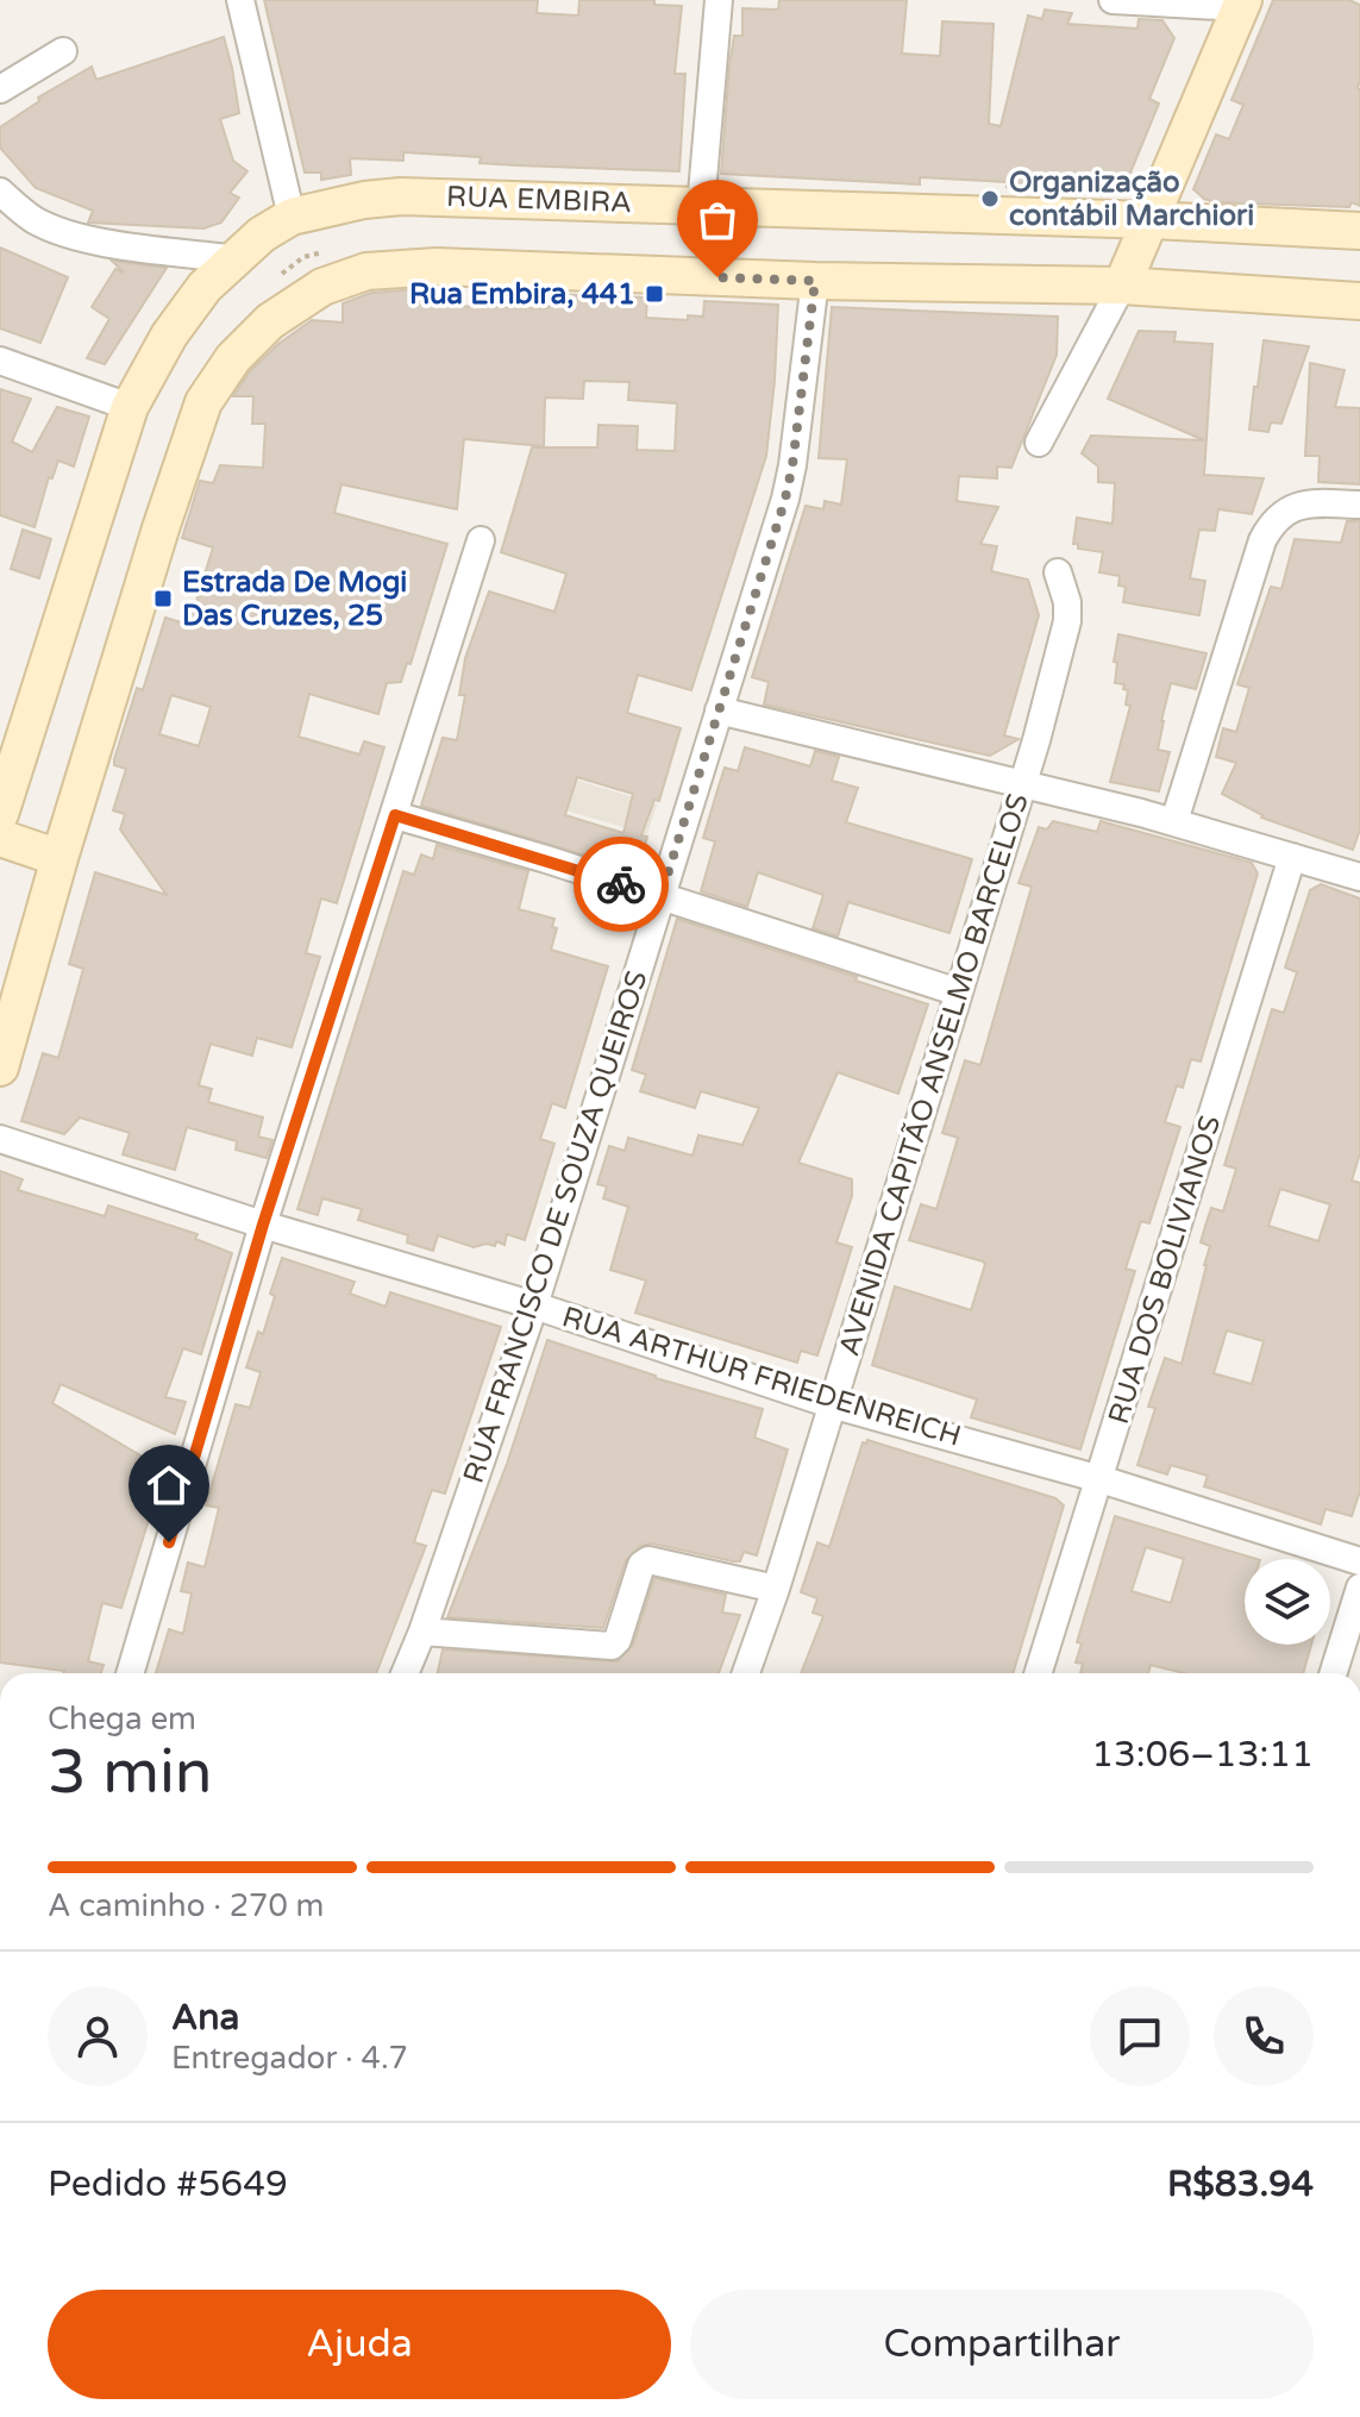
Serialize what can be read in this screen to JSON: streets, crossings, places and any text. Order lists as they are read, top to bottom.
{
  "streets": {
    "main road": ["RUA EMBIRA"],
    "street": [
      "AVENIDA CAPITÃO ANSELMO BARCELOS",
      "RUA FRANCISCO DE SOUZA QUEIROS",
      "RUA DOS BOLIVIANOS",
      "RUA ARTHUR FRIEDENREICH"
    ]
  },
  "crossings": [
    ["AVENIDA CAPITÃO ANSELMO BARCELOS", "RUA ARTHUR FRIEDENREICH"],
    ["RUA FRANCISCO DE SOUZA QUEIROS", "RUA ARTHUR FRIEDENREICH"],
    ["RUA DOS BOLIVIANOS", "RUA ARTHUR FRIEDENREICH"]
  ],
  "places": {
    "other": ["Organização contábil Marchiori"],
    "transit": ["Rua Embira, 441", "Estrada De Mogi Das Cruzes, 25"]
  },
  "page": {
    "heading": ["3 min", "Chega em", "13:06–13:11"],
    "panel": [
      "Ana",
      "Entregador · 4.7",
      "Pedido #5649",
      "R$83.94"
    ],
    "bar": "A caminho · 270 m",
    "buttons": ["Ajuda", "Compartilhar"]
  }
}
